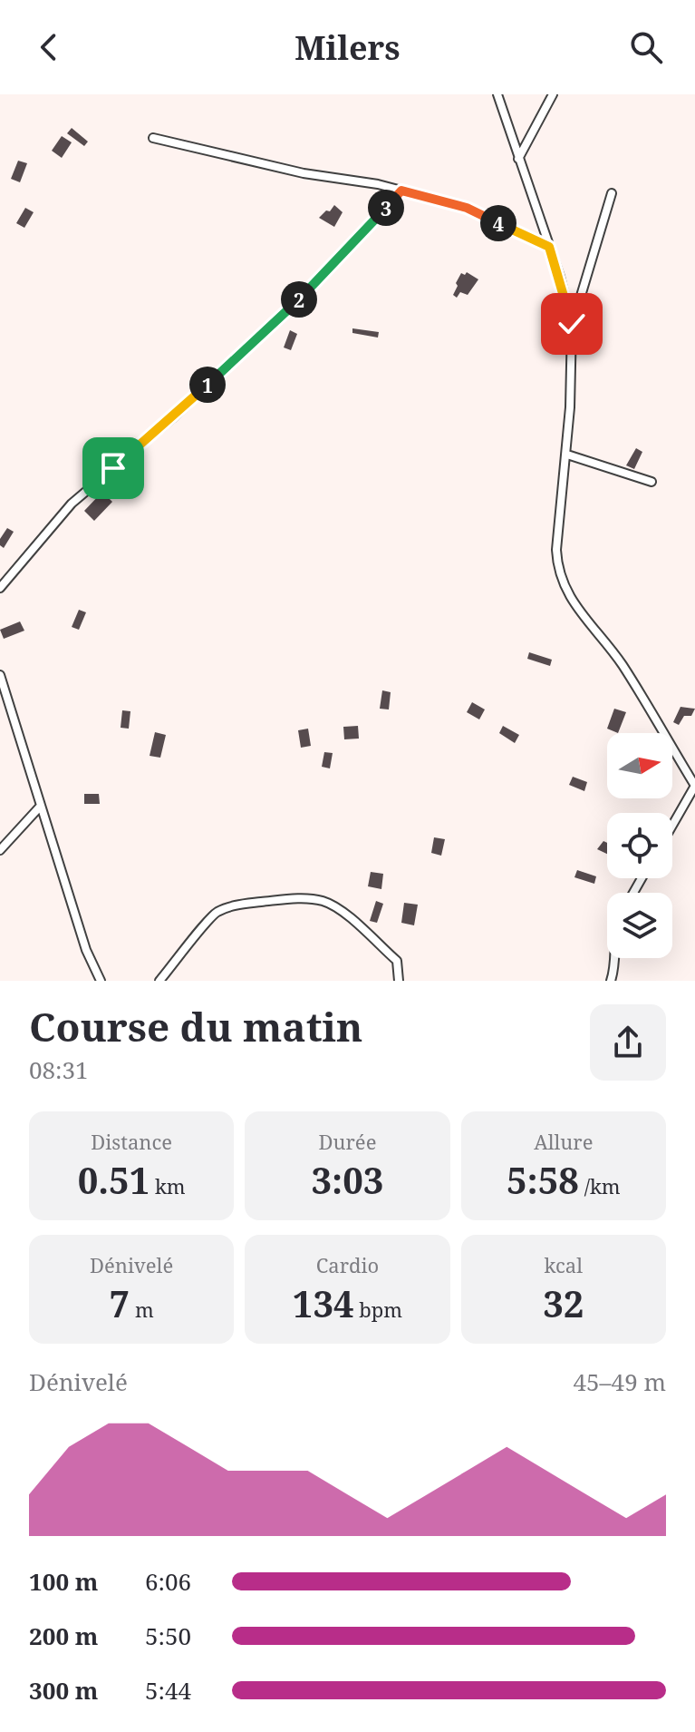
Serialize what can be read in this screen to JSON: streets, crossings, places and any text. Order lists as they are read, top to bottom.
{
  "north": "right",
  "page": {
    "header": "Milers",
    "pins": [
      "3",
      "4",
      "2",
      "1"
    ],
    "heading": ["Course du matin", "08:31"],
    "stats": [
      ["Distance", "0.51 km"],
      ["Durée", "3:03"],
      ["Allure", "5:58 /km"],
      ["Dénivelé", "7 m"],
      ["Cardio", "134 bpm"],
      ["kcal", "32"]
    ],
    "chart": ["Dénivelé", "45–49 m"],
    "list": [
      {
        "name": "100 m",
        "note": "6:06"
      },
      {
        "name": "200 m",
        "note": "5:50"
      },
      {
        "name": "300 m",
        "note": "5:44"
      }
    ]
  }
}
